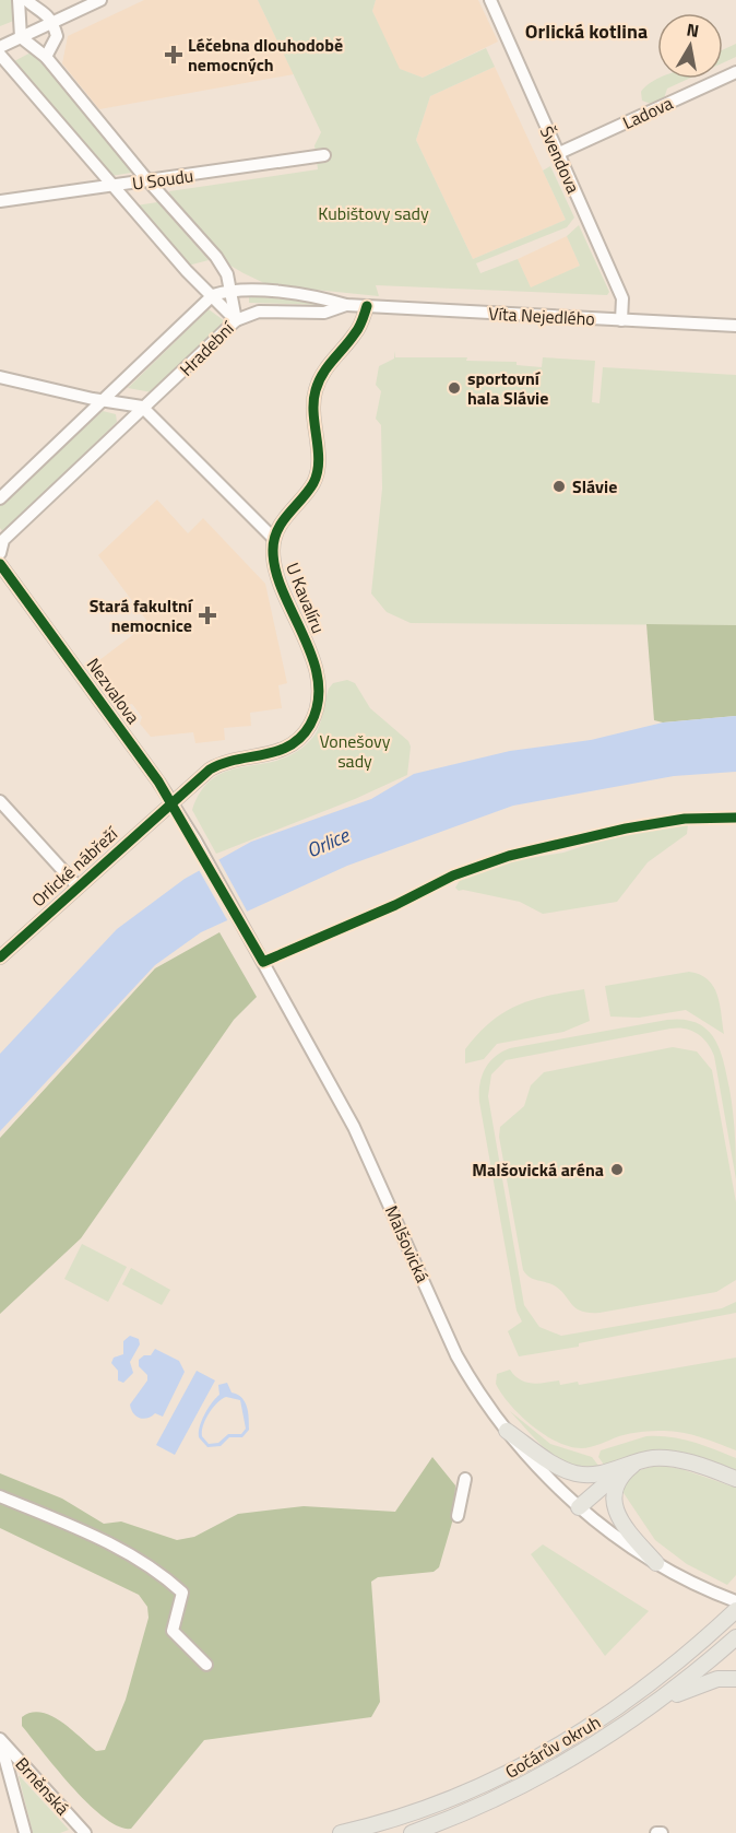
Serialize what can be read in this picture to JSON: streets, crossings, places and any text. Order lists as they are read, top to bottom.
{
  "streets": {
    "main road": ["Gočárův okruh"],
    "street": [
      "Ladova",
      "Švendova",
      "U Soudu",
      "Víta Nejedlého",
      "Hradební",
      "U Kavalíru",
      "Nezvalova",
      "Orlické nábřeží",
      "Malšovická",
      "Brněnská"
    ]
  },
  "crossings": [
    ["Ladova", "Švendova"],
    ["Švendova", "Víta Nejedlého"],
    ["U Soudu", "Hradební"],
    ["Víta Nejedlého", "Hradební"],
    ["U Kavalíru", "Nezvalova"],
    ["U Kavalíru", "Orlické nábřeží"],
    ["Nezvalova", "Orlické nábřeží"],
    ["Nezvalova", "Malšovická"]
  ],
  "districts": ["Orlická kotlina"],
  "water": ["Orlice"],
  "parks": ["Kubištovy sady", "Vonešovy sady"],
  "places": {
    "health": ["Léčebna dlouhodobě nemocných", "Stará fakultní nemocnice"],
    "other": ["sportovní hala Slávie", "Slávie", "Malšovická aréna"]
  },
  "north": "top"
}
